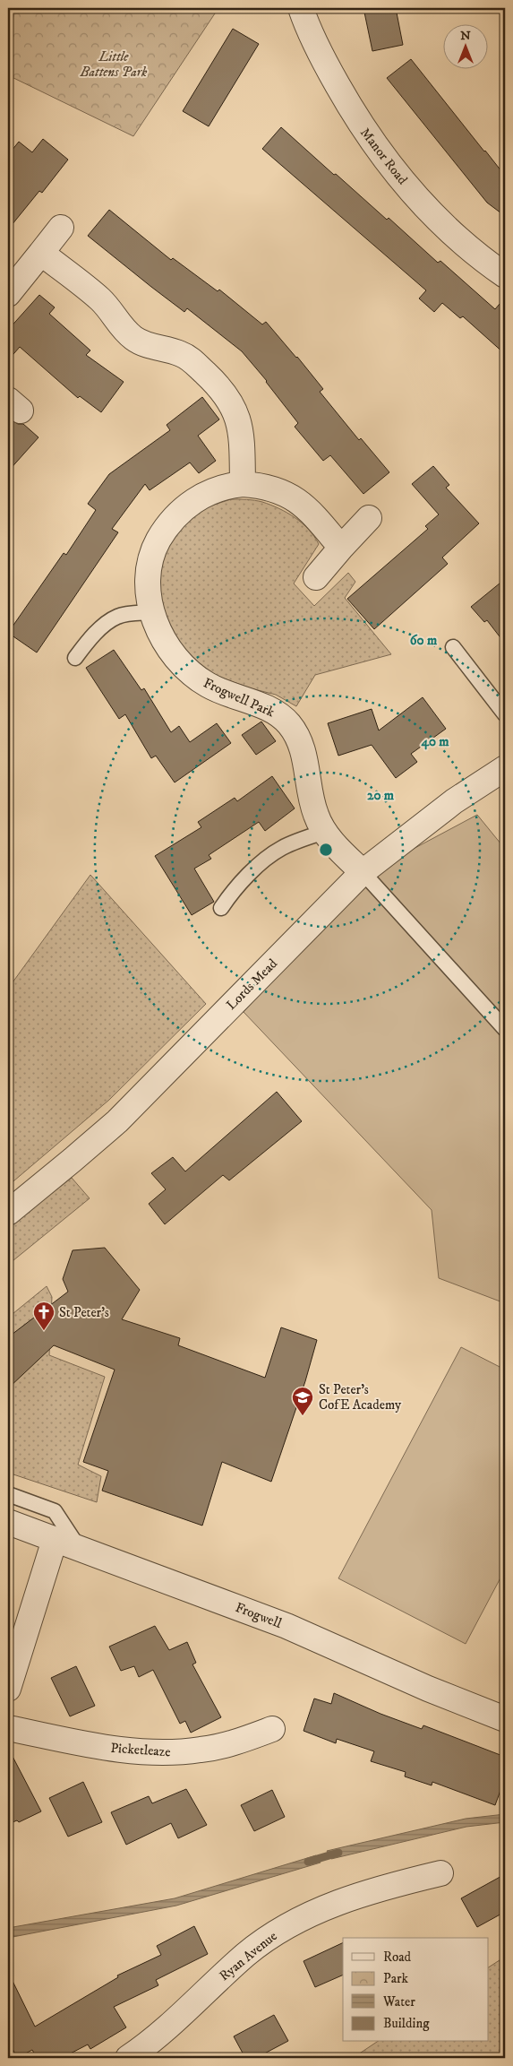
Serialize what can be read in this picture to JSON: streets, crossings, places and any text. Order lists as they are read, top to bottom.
{
  "streets": {
    "street": [
      "Manor Road",
      "Frogwell Park",
      "Lords Mead",
      "Frogwell",
      "Picketleaze",
      "Ryan Avenue"
    ]
  },
  "crossings": [
    ["Frogwell Park", "Lords Mead"]
  ],
  "parks": ["Little Battens Park"],
  "places": {
    "church": ["St Peter's"],
    "school or university": ["St Peter's CofE Academy"]
  },
  "legend": [
    "Road",
    "Park",
    "Water",
    "Building"
  ],
  "north": "top",
  "rings": ["60 m", "40 m", "20 m"]
}
